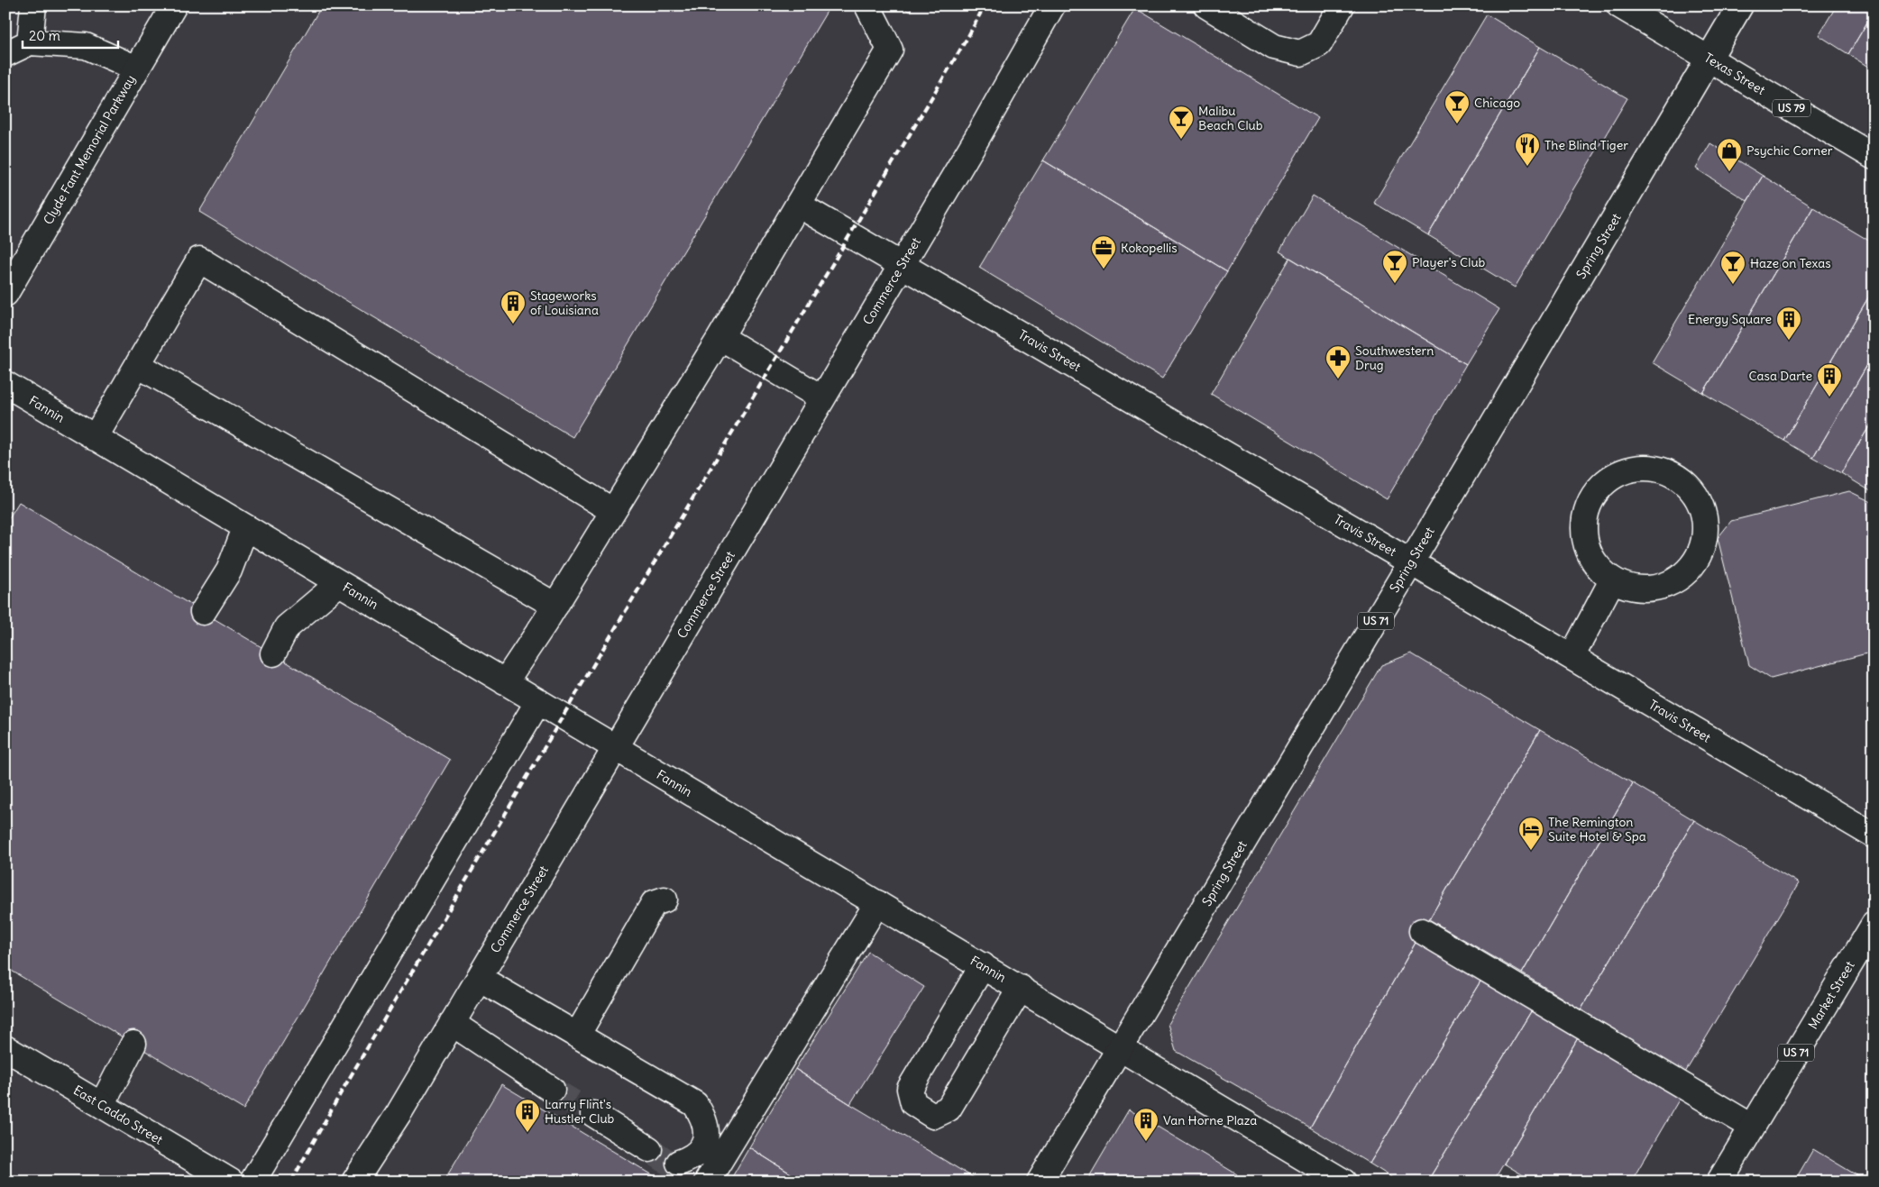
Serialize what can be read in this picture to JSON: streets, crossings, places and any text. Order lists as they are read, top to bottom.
{
  "streets": {
    "street": [
      "Texas Street",
      "US 79",
      "Clyde Fant Memorial Parkway",
      "Spring Street",
      "Commerce Street",
      "Travis Street",
      "Fannin",
      "US 71",
      "Market Street",
      "East Caddo Street"
    ]
  },
  "crossings": [
    ["Texas Street", "Spring Street"],
    ["Spring Street", "Travis Street"],
    ["Spring Street", "Fannin"],
    ["Commerce Street", "Travis Street"],
    ["Commerce Street", "Fannin"]
  ],
  "places": {
    "bar": [
      "Chicago",
      "Malibu Beach Club",
      "Player's Club",
      "Haze on Texas"
    ],
    "restaurant": ["The Blind Tiger"],
    "shop": ["Psychic Corner"],
    "office": ["Kokopellis"],
    "building": [
      "Stageworks of Louisiana",
      "Energy Square",
      "Casa Darte",
      "Larry Flint's Hustler Club",
      "Van Horne Plaza"
    ],
    "pharmacy": ["Southwestern Drug"],
    "hotel": ["The Remington Suite Hotel & Spa"]
  },
  "scale_bar": "20 m"
}
